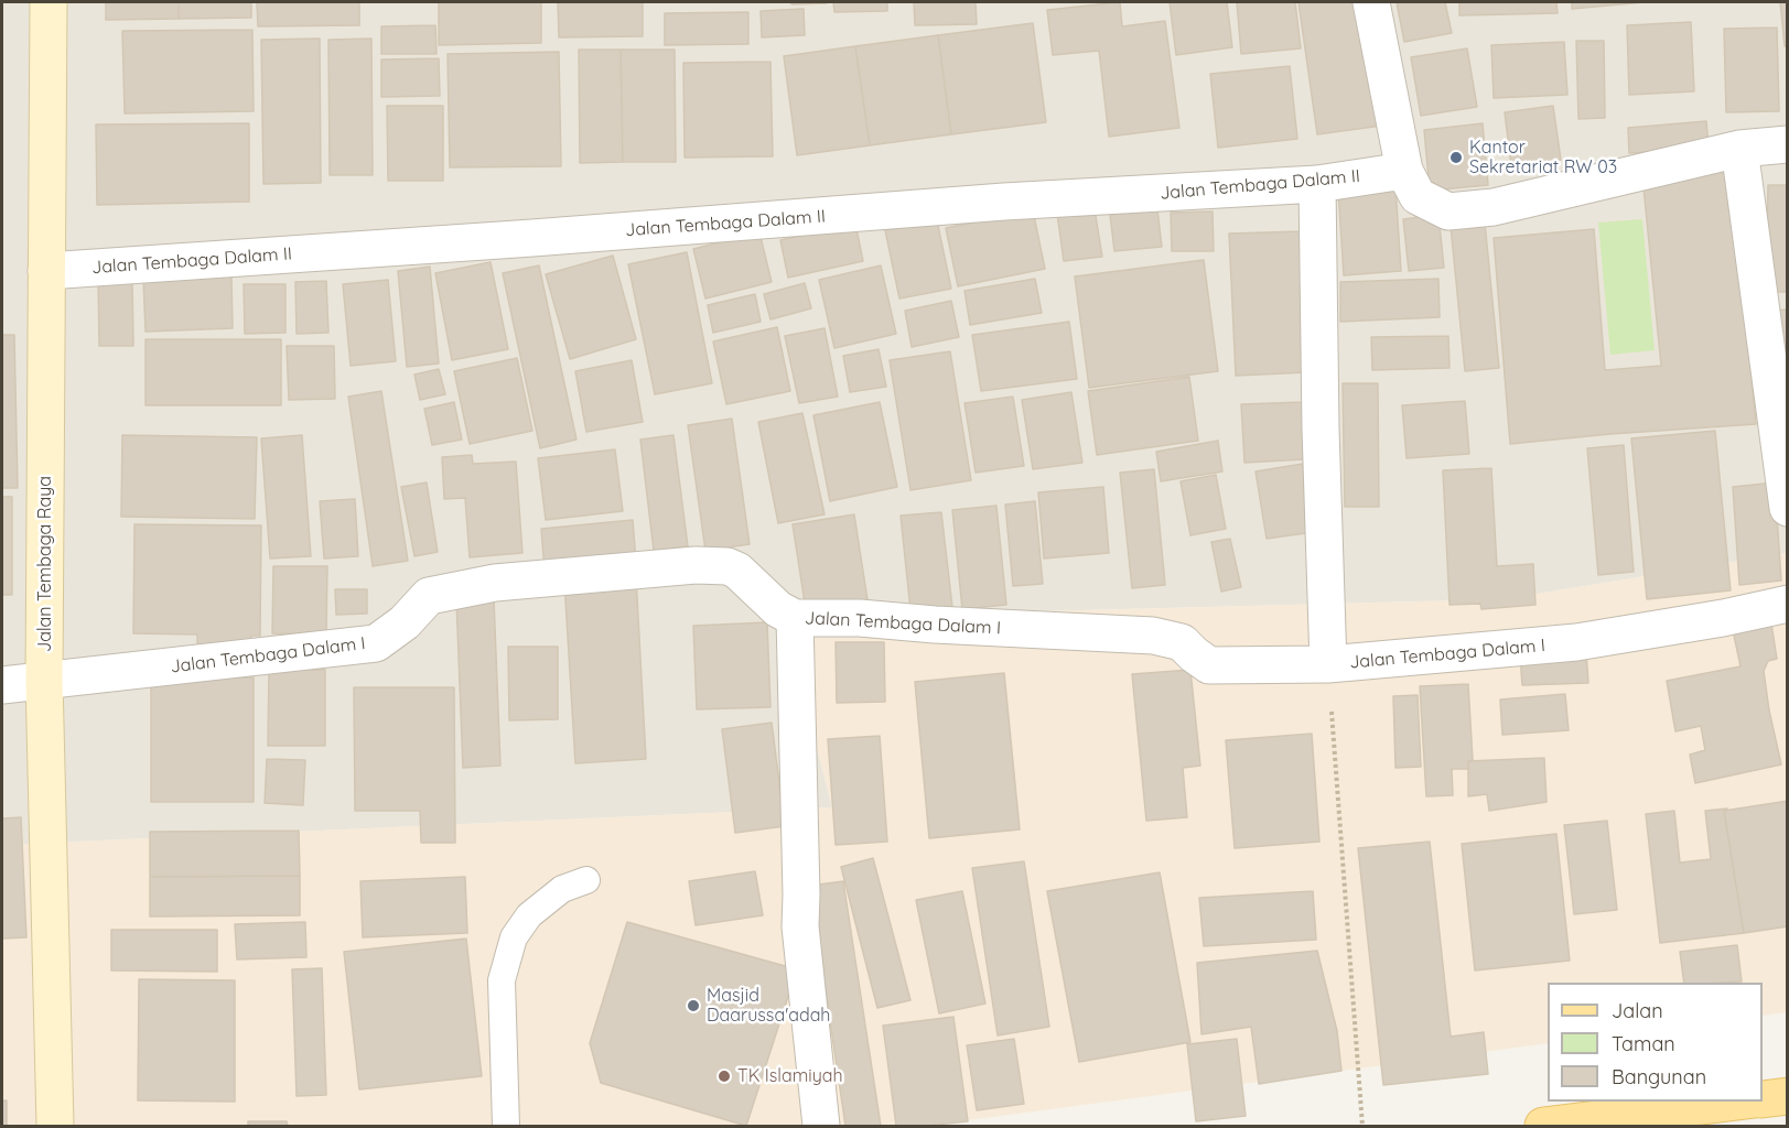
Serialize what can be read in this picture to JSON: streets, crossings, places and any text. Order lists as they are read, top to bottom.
{
  "streets": {
    "street": ["Jalan Tembaga Dalam II", "Jalan Tembaga Raya", "Jalan Tembaga Dalam I"]
  },
  "crossings": [
    ["Jalan Tembaga Dalam II", "Jalan Tembaga Raya"],
    ["Jalan Tembaga Raya", "Jalan Tembaga Dalam I"]
  ],
  "places": ["Kantor Sekretariat RW 03", "Masjid Daarussa'adah", "TK Islamiyah"],
  "legend": ["Jalan", "Taman", "Bangunan"]
}
